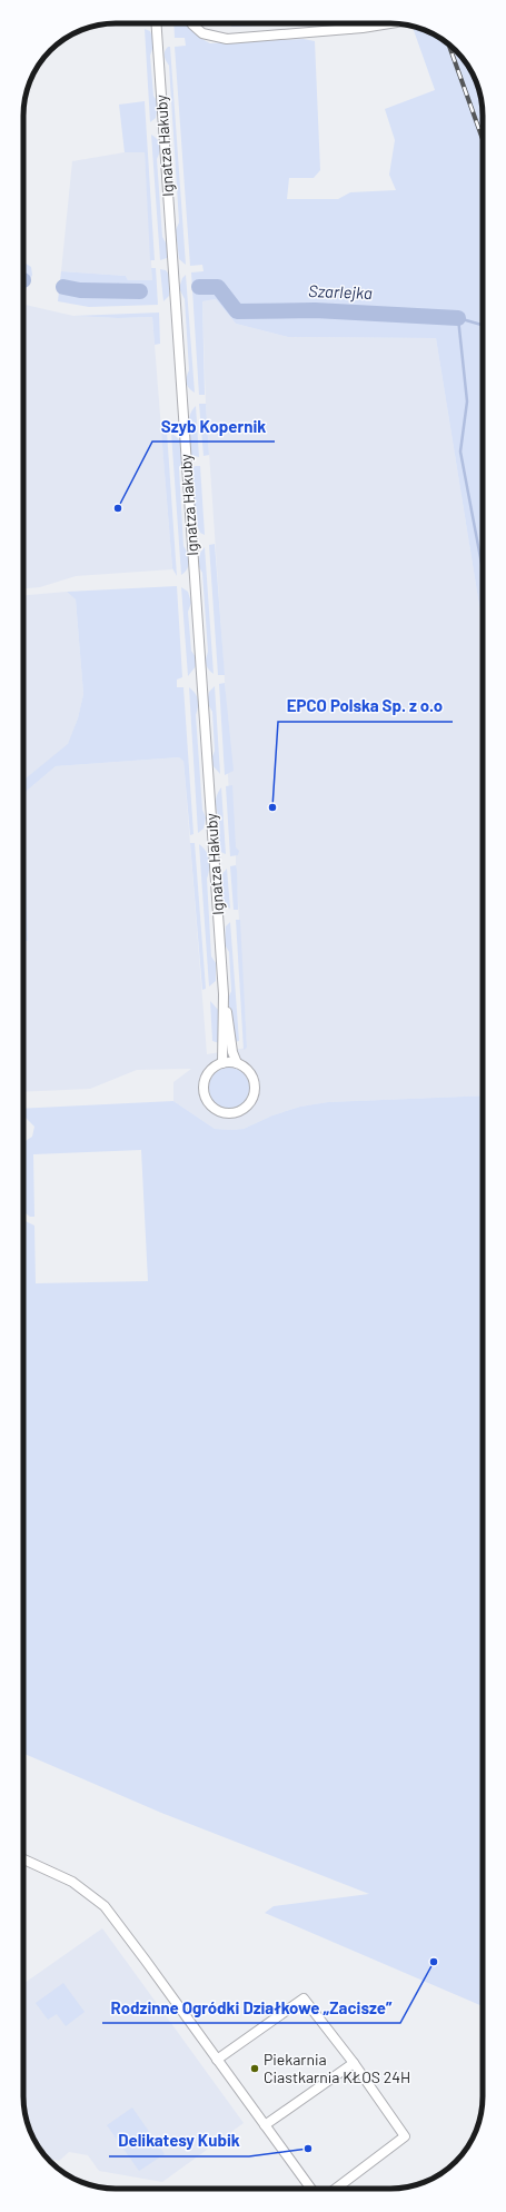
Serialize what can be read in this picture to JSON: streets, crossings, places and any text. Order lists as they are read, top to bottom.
{
  "streets": {
    "street": ["Ignatza Hakuby"]
  },
  "water": ["Szarlejka"],
  "places": [
    "Szyb Kopernik",
    "EPCO Polska Sp. z o.o",
    "Rodzinne Ogródki Działkowe „Zacisze”",
    "Piekarnia Ciastkarnia KŁOS 24H",
    "Delikatesy Kubik"
  ]
}
